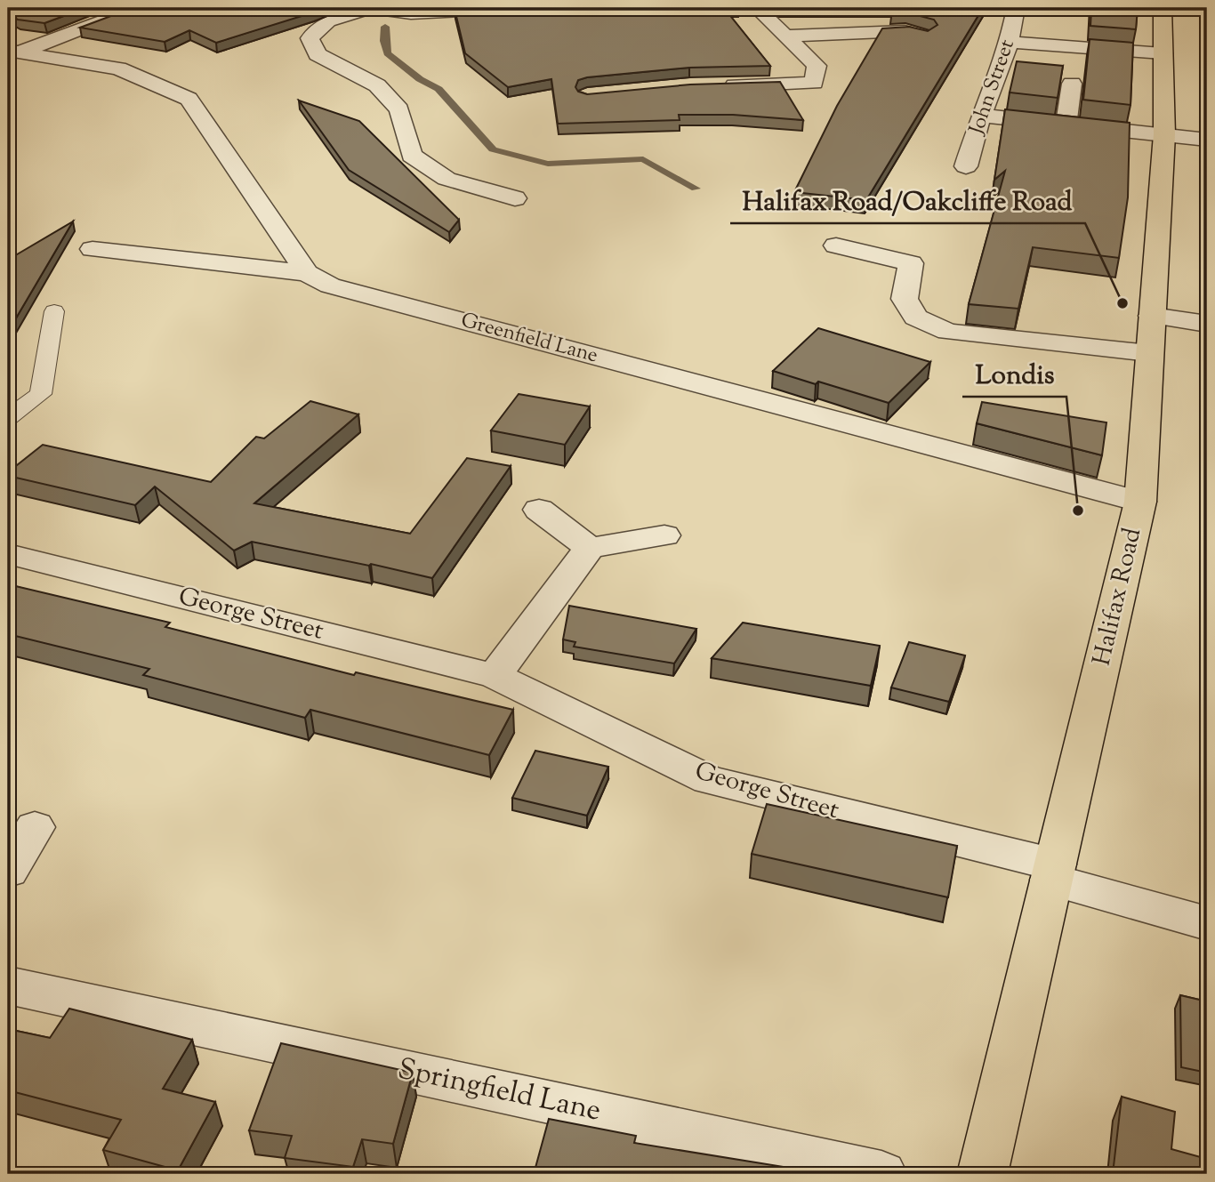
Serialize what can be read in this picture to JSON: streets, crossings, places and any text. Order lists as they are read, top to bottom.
{
  "streets": {
    "highway": ["Halifax Road"],
    "street": [
      "John Street",
      "Greenfield Lane",
      "George Street",
      "Springfield Lane"
    ]
  },
  "crossings": [
    ["Greenfield Lane", "Halifax Road"],
    ["Halifax Road", "George Street"]
  ],
  "places": ["Halifax Road/Oakcliffe Road", "Londis"]
}
